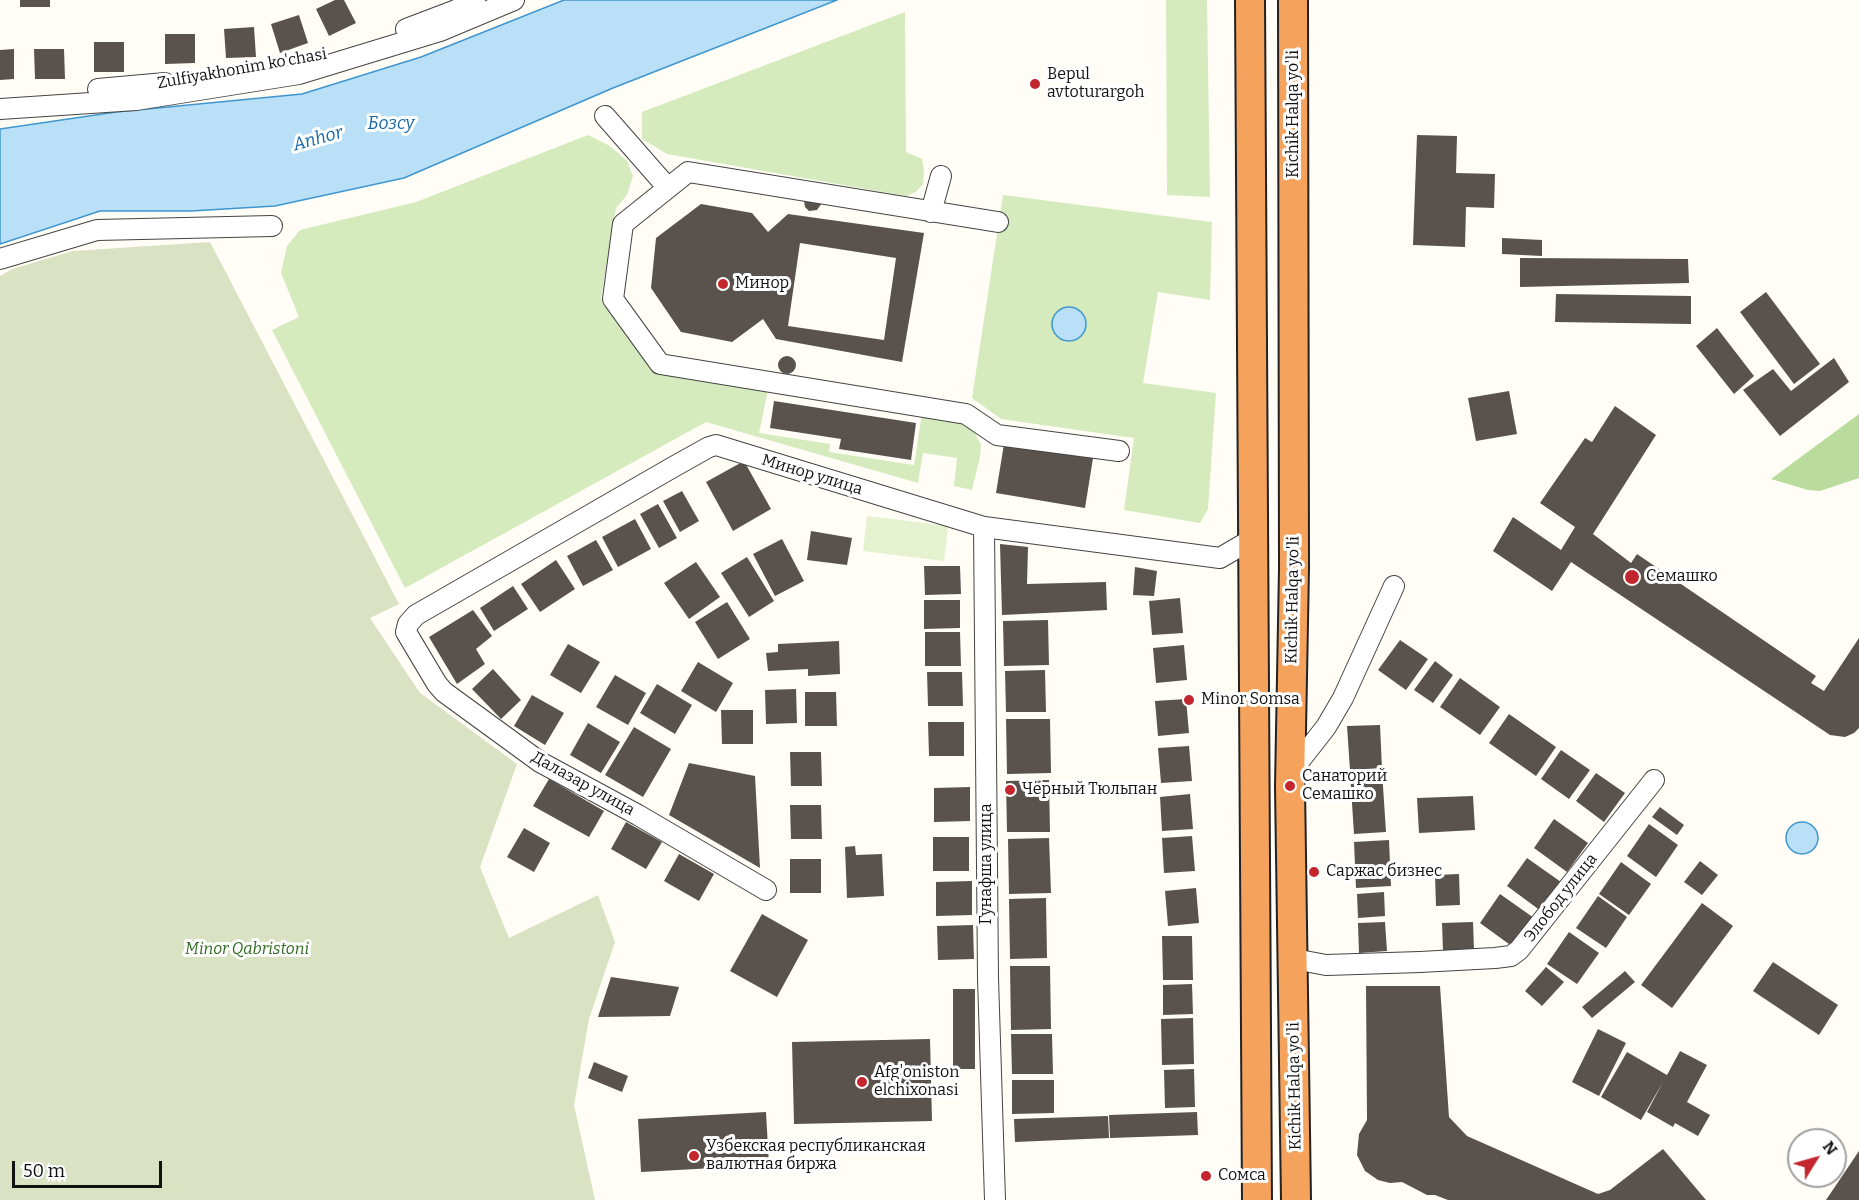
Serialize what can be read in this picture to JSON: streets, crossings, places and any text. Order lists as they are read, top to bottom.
{
  "streets": {
    "highway": ["Kichik Halqa yo'li"],
    "street": [
      "Zulfiyakhonim ko'chasi",
      "Минор улица",
      "Далазар улица",
      "Гунафша улица",
      "Элобод улица"
    ]
  },
  "crossings": [
    ["Kichik Halqa yo'li", "Элобод улица"],
    ["Минор улица", "Далазар улица"],
    ["Минор улица", "Гунафша улица"]
  ],
  "water": ["Бозсу", "Anhor"],
  "parks": ["Minor Qabristoni"],
  "places": [
    "Bepul avtoturargoh",
    "Минор",
    "Семашко",
    "Minor Somsa",
    "Санаторий Семашко",
    "Чёрный Тюльпан",
    "Саржас бизнес",
    "Afg'oniston elchixonasi",
    "Узбекская республиканская валютная биржа",
    "Сомса"
  ],
  "scale_bar": "50 m",
  "north": "top right"
}
